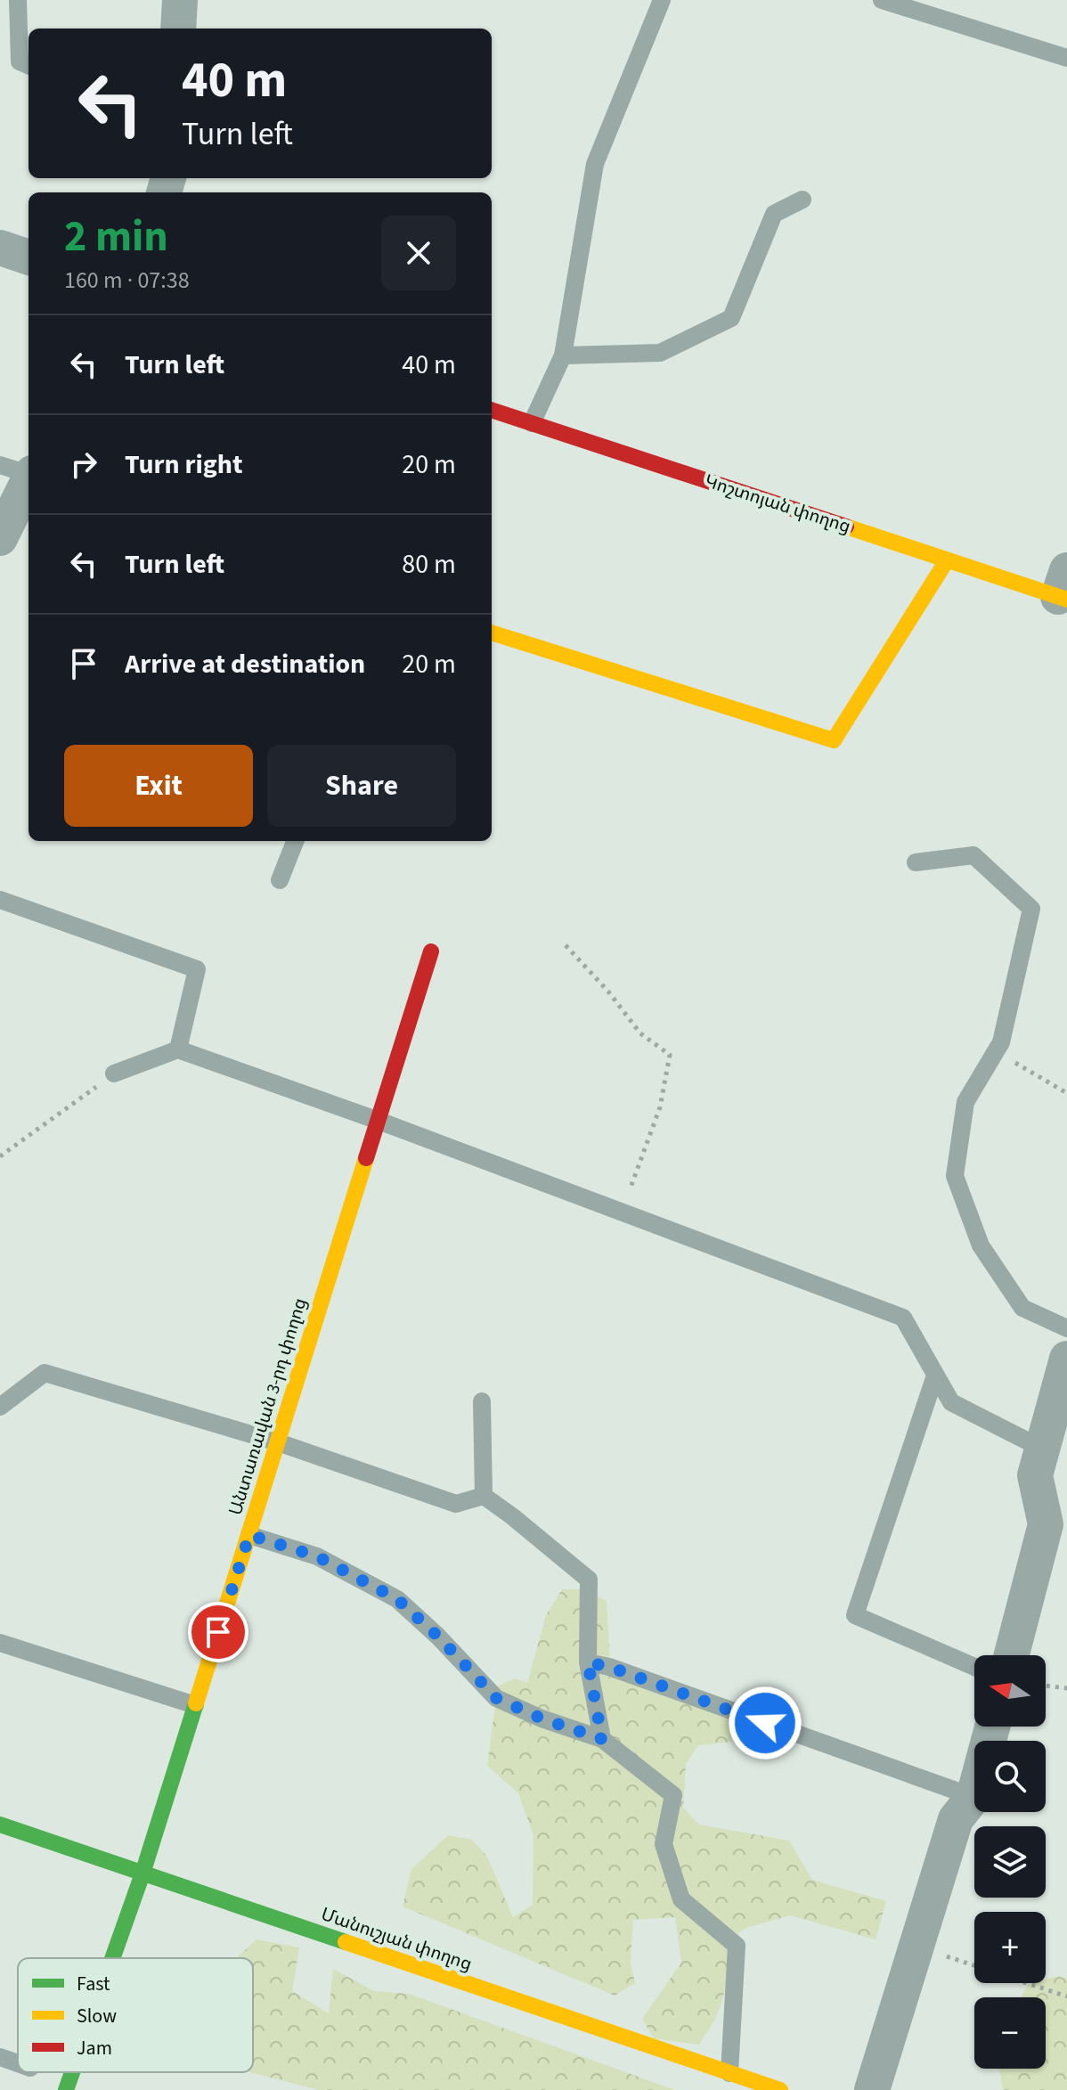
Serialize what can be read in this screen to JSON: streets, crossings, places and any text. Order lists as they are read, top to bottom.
{
  "streets": {
    "street": ["Կոշտոյան փողոց", "Անտառավան 3-րդ փողոց", "Մանուշյան փողոց"]
  },
  "crossings": [
    ["Անտառավան 3-րդ փողոց", "Մանուշյան փողոց"]
  ],
  "legend": ["Fast", "Slow", "Jam"],
  "north": "left",
  "page": {
    "turn": ["40 m", "Turn left"],
    "heading": ["2 min", "160 m · 07:38"],
    "list": [
      {
        "name": "Turn left",
        "value": "40 m"
      },
      {
        "name": "Turn right",
        "value": "20 m"
      },
      {
        "name": "Turn left",
        "value": "80 m"
      },
      {
        "name": "Arrive at destination",
        "value": "20 m"
      }
    ],
    "buttons": ["Exit", "Share"],
    "map_buttons": ["+", "−"]
  }
}
